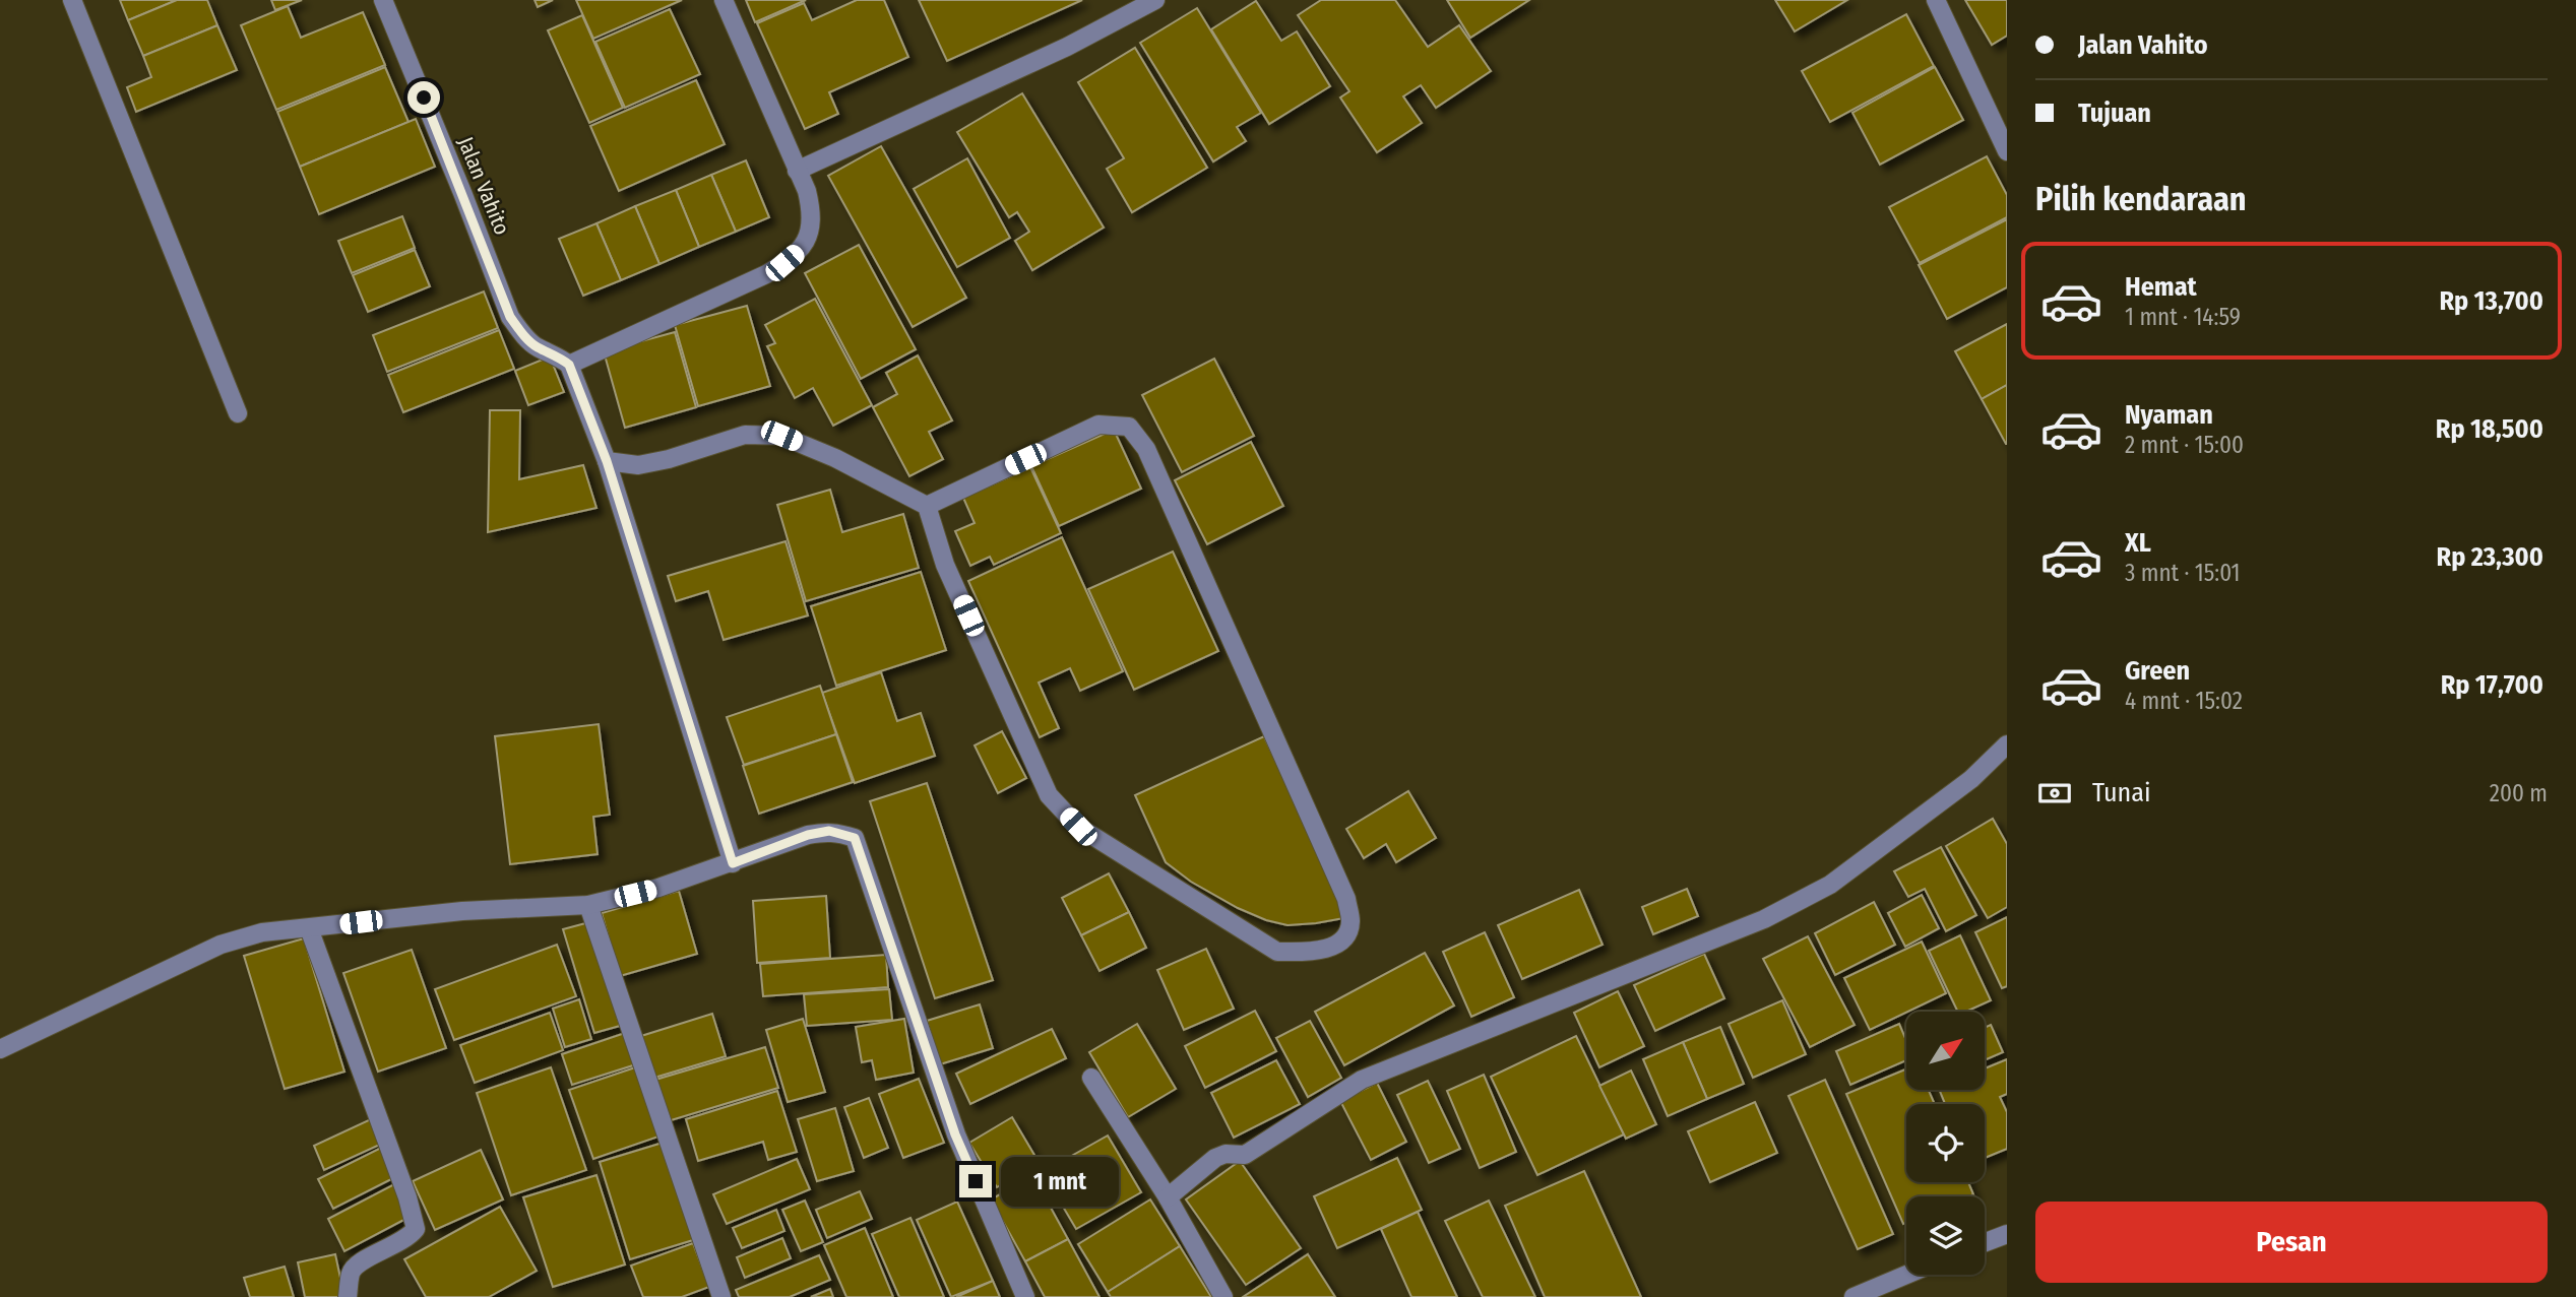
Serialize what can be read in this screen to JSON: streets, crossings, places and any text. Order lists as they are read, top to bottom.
{
  "streets": {
    "street": ["Jalan Vahito"]
  },
  "north": "top right",
  "page": {
    "banner": ["Jalan Vahito", "Tujuan"],
    "heading": "Pilih kendaraan",
    "list": [
      {
        "name": "Hemat",
        "note": "1 mnt · 14:59",
        "value": "Rp 13,700"
      },
      {
        "name": "Nyaman",
        "note": "2 mnt · 15:00",
        "value": "Rp 18,500"
      },
      {
        "name": "XL",
        "note": "3 mnt · 15:01",
        "value": "Rp 23,300"
      },
      {
        "name": "Green",
        "note": "4 mnt · 15:02",
        "value": "Rp 17,700"
      }
    ],
    "pay": ["Tunai", "200 m"],
    "bubble": "1 mnt",
    "buttons": "Pesan"
  }
}
